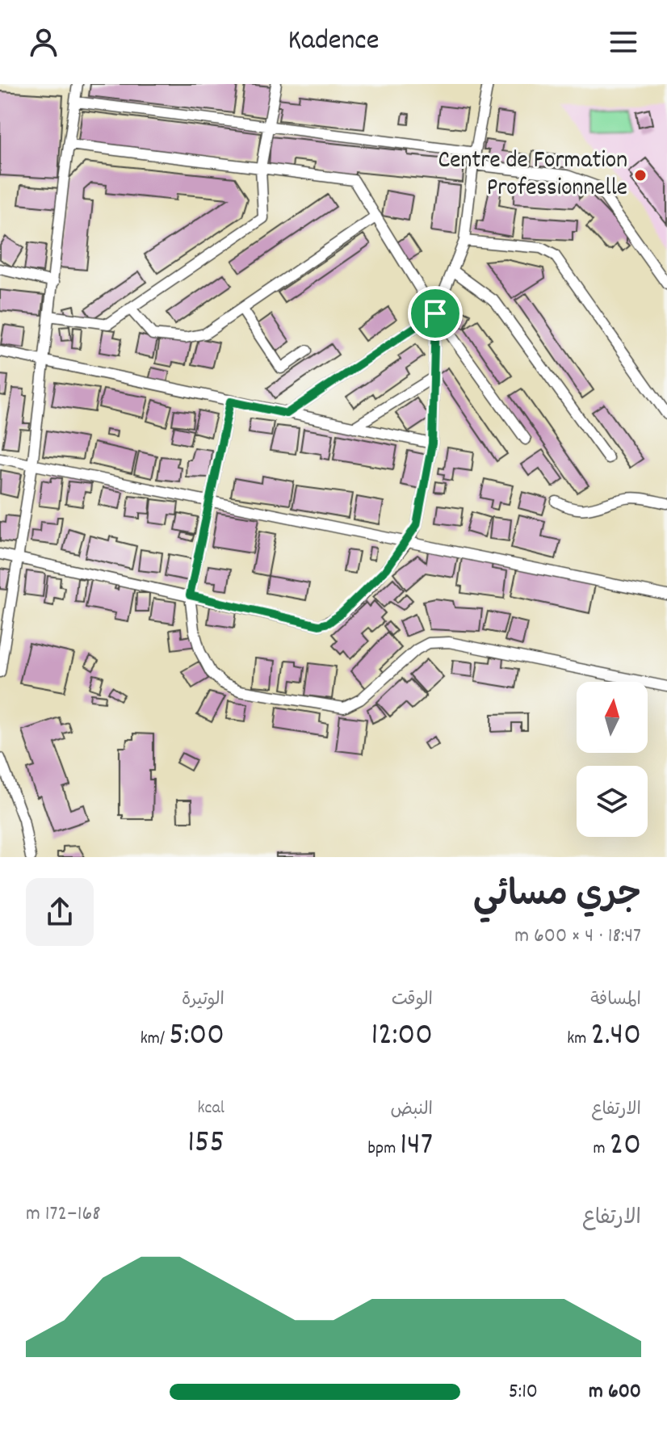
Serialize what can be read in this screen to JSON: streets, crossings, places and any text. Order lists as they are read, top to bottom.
{
  "places": ["Centre de Formation Professionnelle"],
  "north": "top",
  "page": {
    "header": "Kadence",
    "heading": ["جري مسائي", "18:47 · 4 × 600 m"],
    "stats": [
      ["المسافة", "2.40 km"],
      ["الوقت", "12:00"],
      ["الوتيرة", "5:00 /km"],
      ["الارتفاع", "20 m"],
      ["النبض", "147 bpm"],
      ["kcal", "155"]
    ],
    "chart": ["الارتفاع", "168–172 m"],
    "list": [
      {
        "name": "600 m",
        "note": "5:10"
      }
    ]
  }
}
